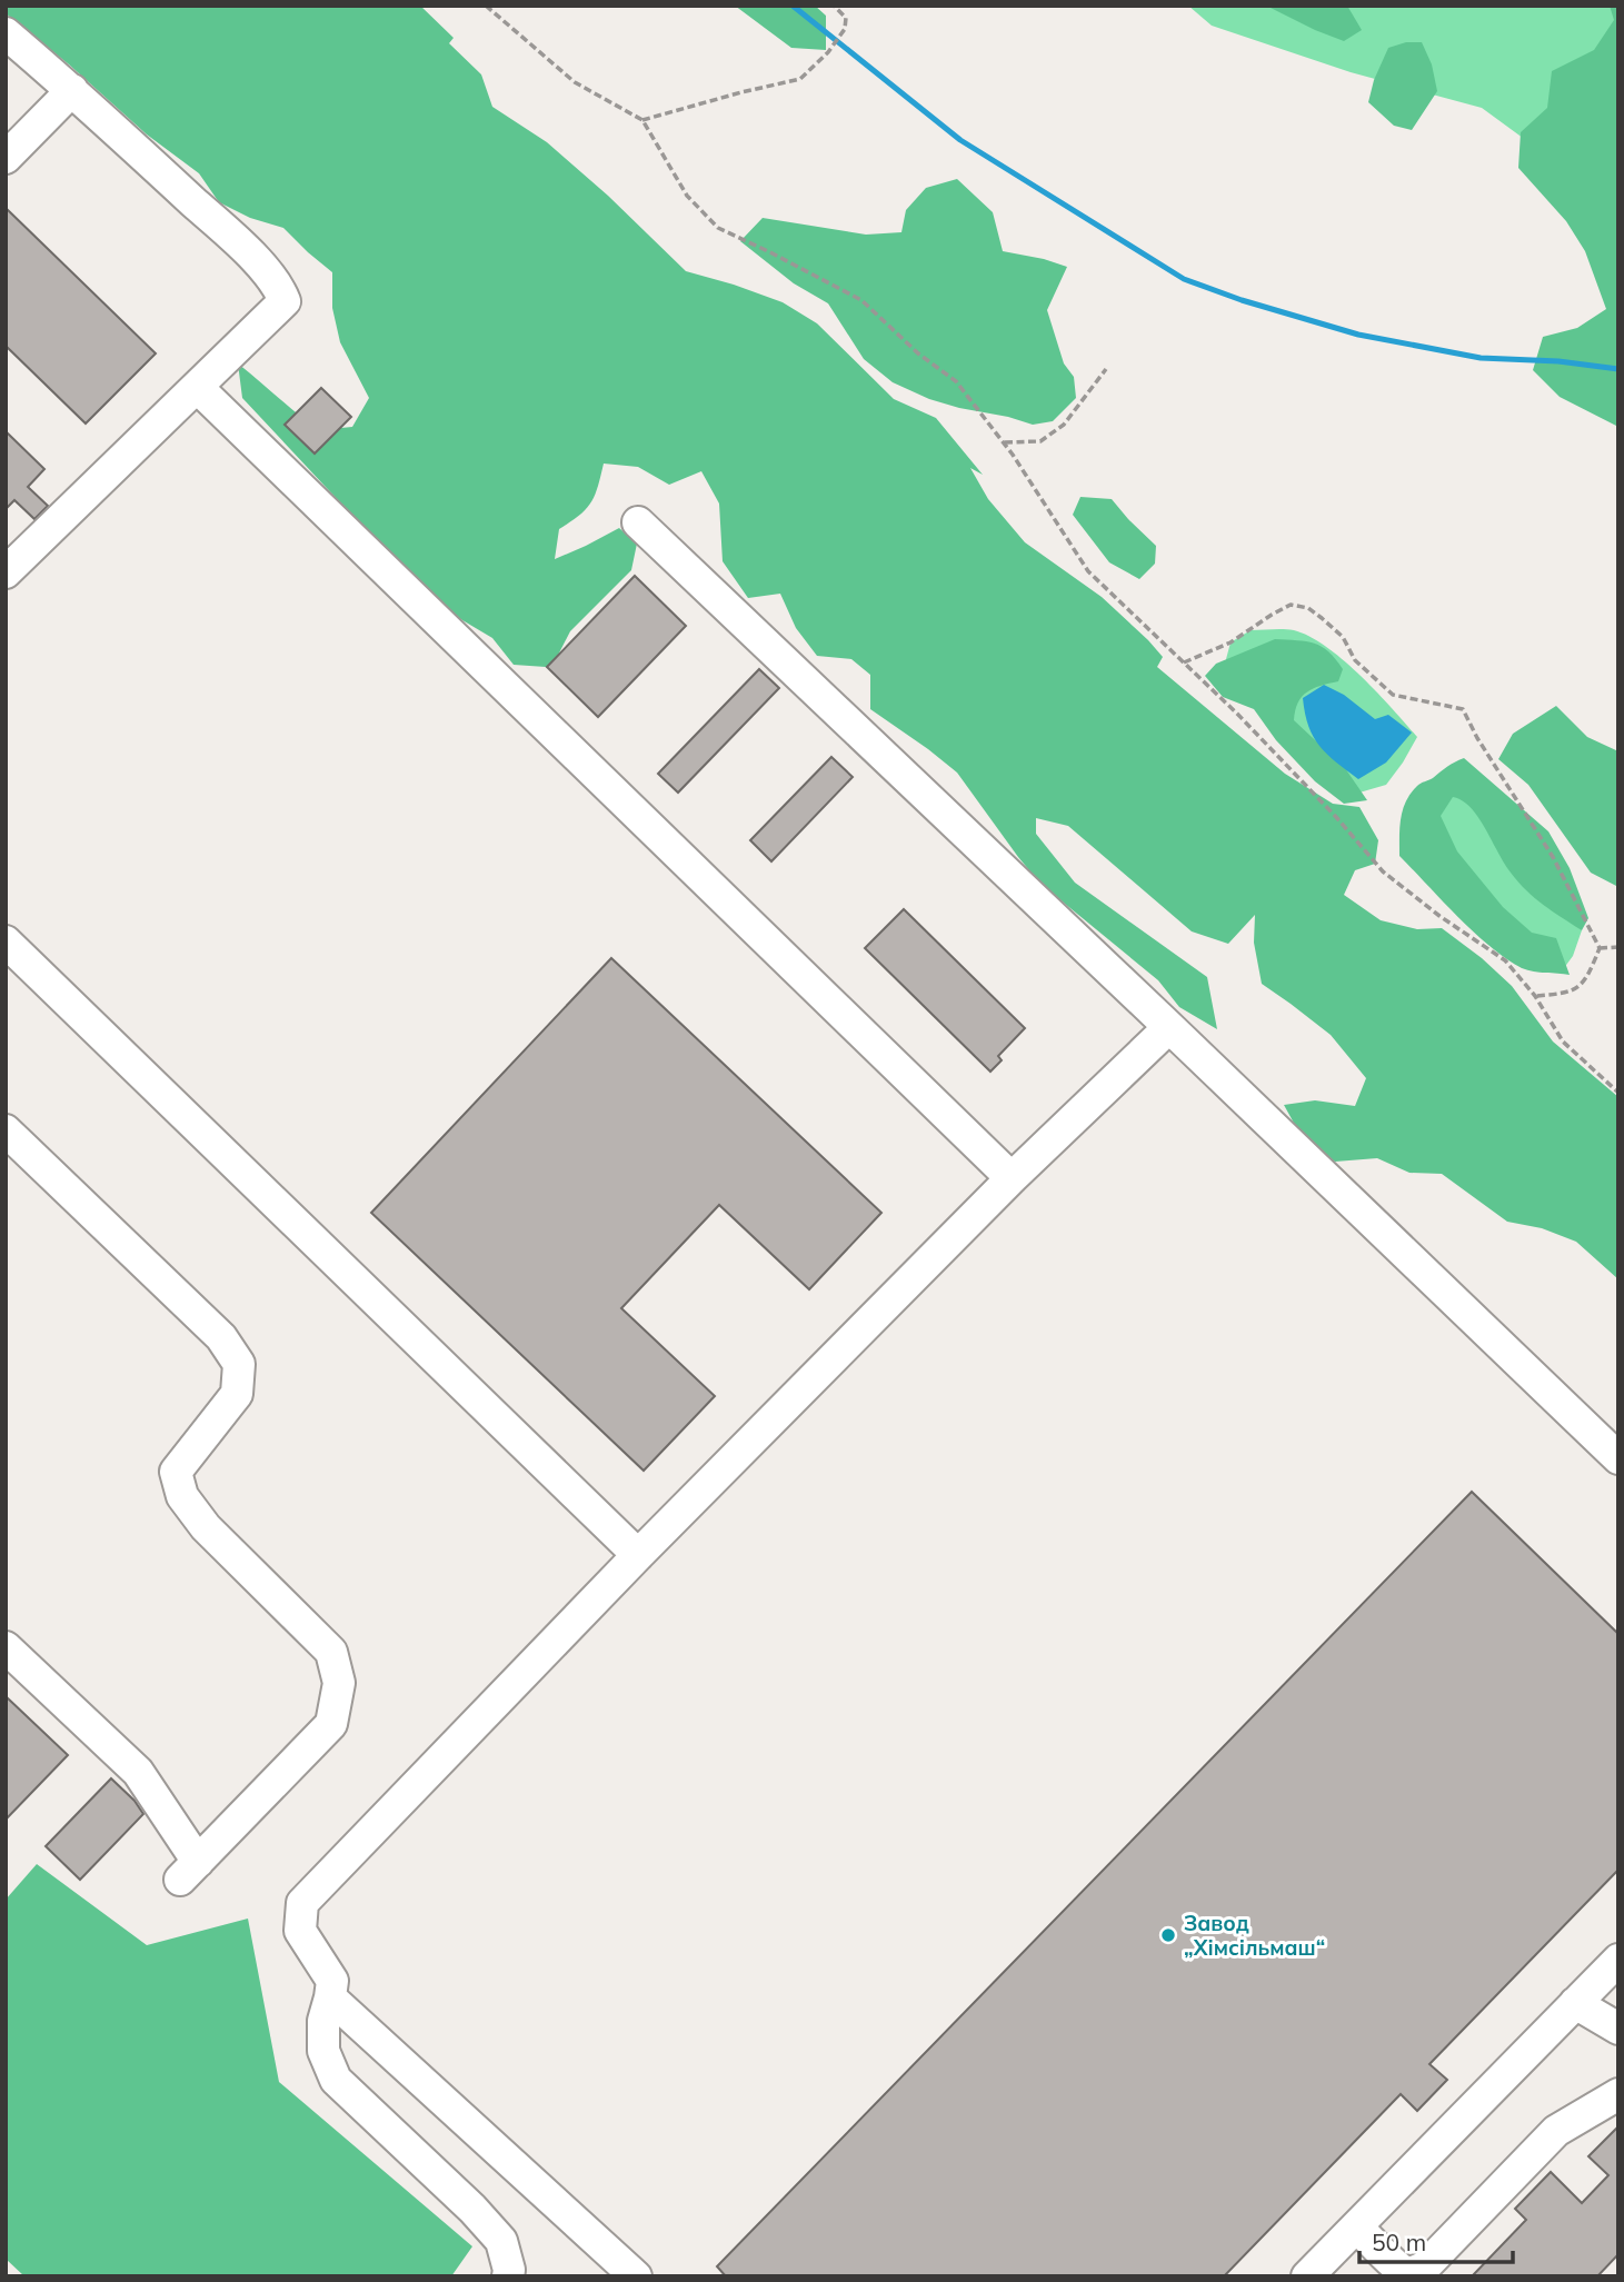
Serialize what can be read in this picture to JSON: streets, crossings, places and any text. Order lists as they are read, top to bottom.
{
  "places": ["Завод „Хімсільмаш“"],
  "scale_bar": "50 m"
}
